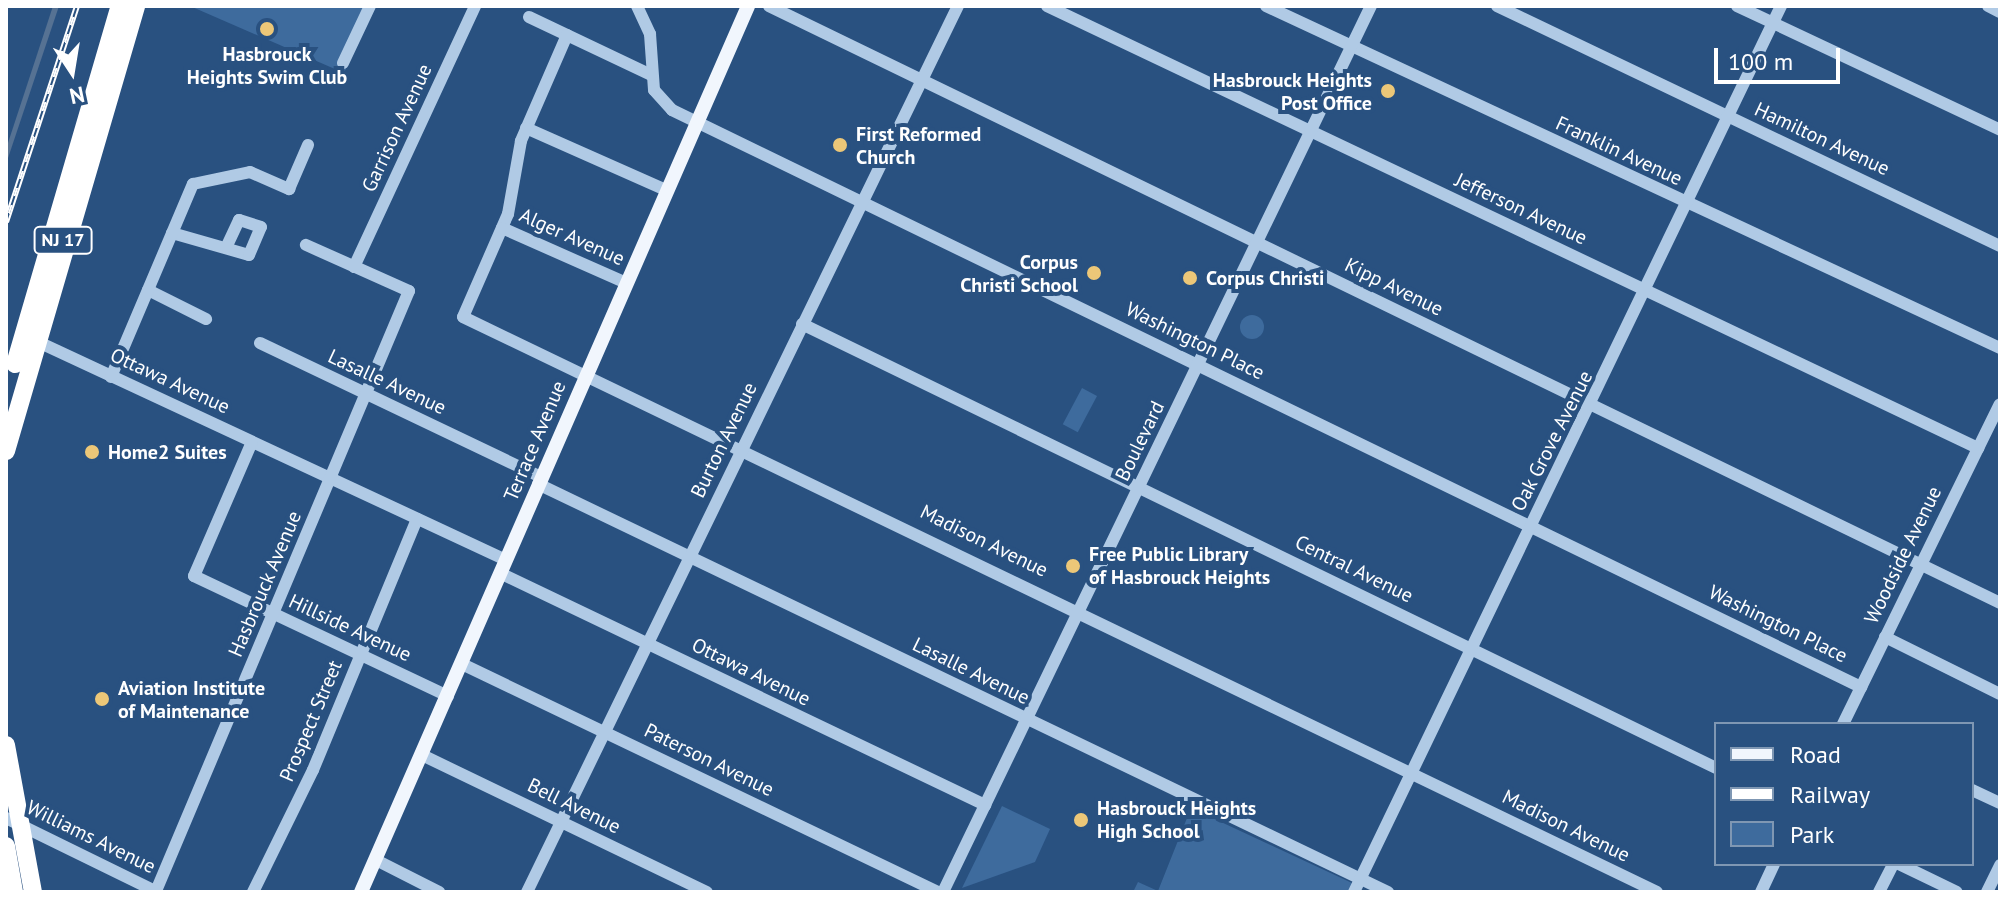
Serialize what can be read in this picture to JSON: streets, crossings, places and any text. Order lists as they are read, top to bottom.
{
  "streets": {
    "highway": ["NJ 17"],
    "main road": ["Terrace Avenue"],
    "street": [
      "Garrison Avenue",
      "Hamilton Avenue",
      "Franklin Avenue",
      "Jefferson Avenue",
      "Alger Avenue",
      "Kipp Avenue",
      "Washington Place",
      "Ottawa Avenue",
      "Lasalle Avenue",
      "Burton Avenue",
      "Boulevard",
      "Oak Grove Avenue",
      "Madison Avenue",
      "Woodside Avenue",
      "Central Avenue",
      "Hasbrouck Avenue",
      "Hillside Avenue",
      "Prospect Street",
      "Paterson Avenue",
      "Bell Avenue",
      "Williams Avenue"
    ]
  },
  "crossings": [
    ["Garrison Avenue", "Hasbrouck Avenue"],
    ["Hamilton Avenue", "Oak Grove Avenue"],
    ["Franklin Avenue", "Boulevard"],
    ["Franklin Avenue", "Oak Grove Avenue"],
    ["Jefferson Avenue", "Boulevard"],
    ["Jefferson Avenue", "Oak Grove Avenue"],
    ["Jefferson Avenue", "Woodside Avenue"],
    ["Alger Avenue", "Terrace Avenue"],
    ["Alger Avenue", "Madison Avenue"],
    ["NJ 17", "Ottawa Avenue"],
    ["Kipp Avenue", "Burton Avenue"],
    ["Kipp Avenue", "Boulevard"],
    ["Kipp Avenue", "Oak Grove Avenue"],
    ["Kipp Avenue", "Woodside Avenue"],
    ["Washington Place", "Burton Avenue"],
    ["Washington Place", "Terrace Avenue"],
    ["Washington Place", "Boulevard"],
    ["Washington Place", "Oak Grove Avenue"],
    ["Washington Place", "Woodside Avenue"],
    ["Ottawa Avenue", "Burton Avenue"],
    ["Ottawa Avenue", "Terrace Avenue"],
    ["Ottawa Avenue", "Boulevard"],
    ["Ottawa Avenue", "Hasbrouck Avenue"],
    ["Ottawa Avenue", "Hillside Avenue"],
    ["Ottawa Avenue", "Prospect Street"],
    ["Lasalle Avenue", "Burton Avenue"],
    ["Lasalle Avenue", "Terrace Avenue"],
    ["Lasalle Avenue", "Boulevard"],
    ["Lasalle Avenue", "Oak Grove Avenue"],
    ["Lasalle Avenue", "Hasbrouck Avenue"],
    ["Burton Avenue", "Madison Avenue"],
    ["Burton Avenue", "Central Avenue"],
    ["Burton Avenue", "Paterson Avenue"],
    ["Burton Avenue", "Bell Avenue"],
    ["Terrace Avenue", "Madison Avenue"],
    ["Terrace Avenue", "Hillside Avenue"],
    ["Terrace Avenue", "Paterson Avenue"],
    ["Terrace Avenue", "Bell Avenue"],
    ["Boulevard", "Madison Avenue"],
    ["Boulevard", "Central Avenue"],
    ["Boulevard", "Paterson Avenue"],
    ["Oak Grove Avenue", "Madison Avenue"],
    ["Oak Grove Avenue", "Central Avenue"],
    ["Hasbrouck Avenue", "Hillside Avenue"],
    ["Hasbrouck Avenue", "Williams Avenue"],
    ["Hillside Avenue", "Prospect Street"]
  ],
  "places": [
    "Hasbrouck Heights Swim Club",
    "Hasbrouck Heights Post Office",
    "First Reformed Church",
    "Corpus Christi School",
    "Corpus Christi",
    "Home2 Suites",
    "Free Public Library of Hasbrouck Heights",
    "Aviation Institute of Maintenance",
    "Hasbrouck Heights High School"
  ],
  "legend": ["Road", "Railway", "Park"],
  "scale_bar": "100 m",
  "north": "bottom"
}
